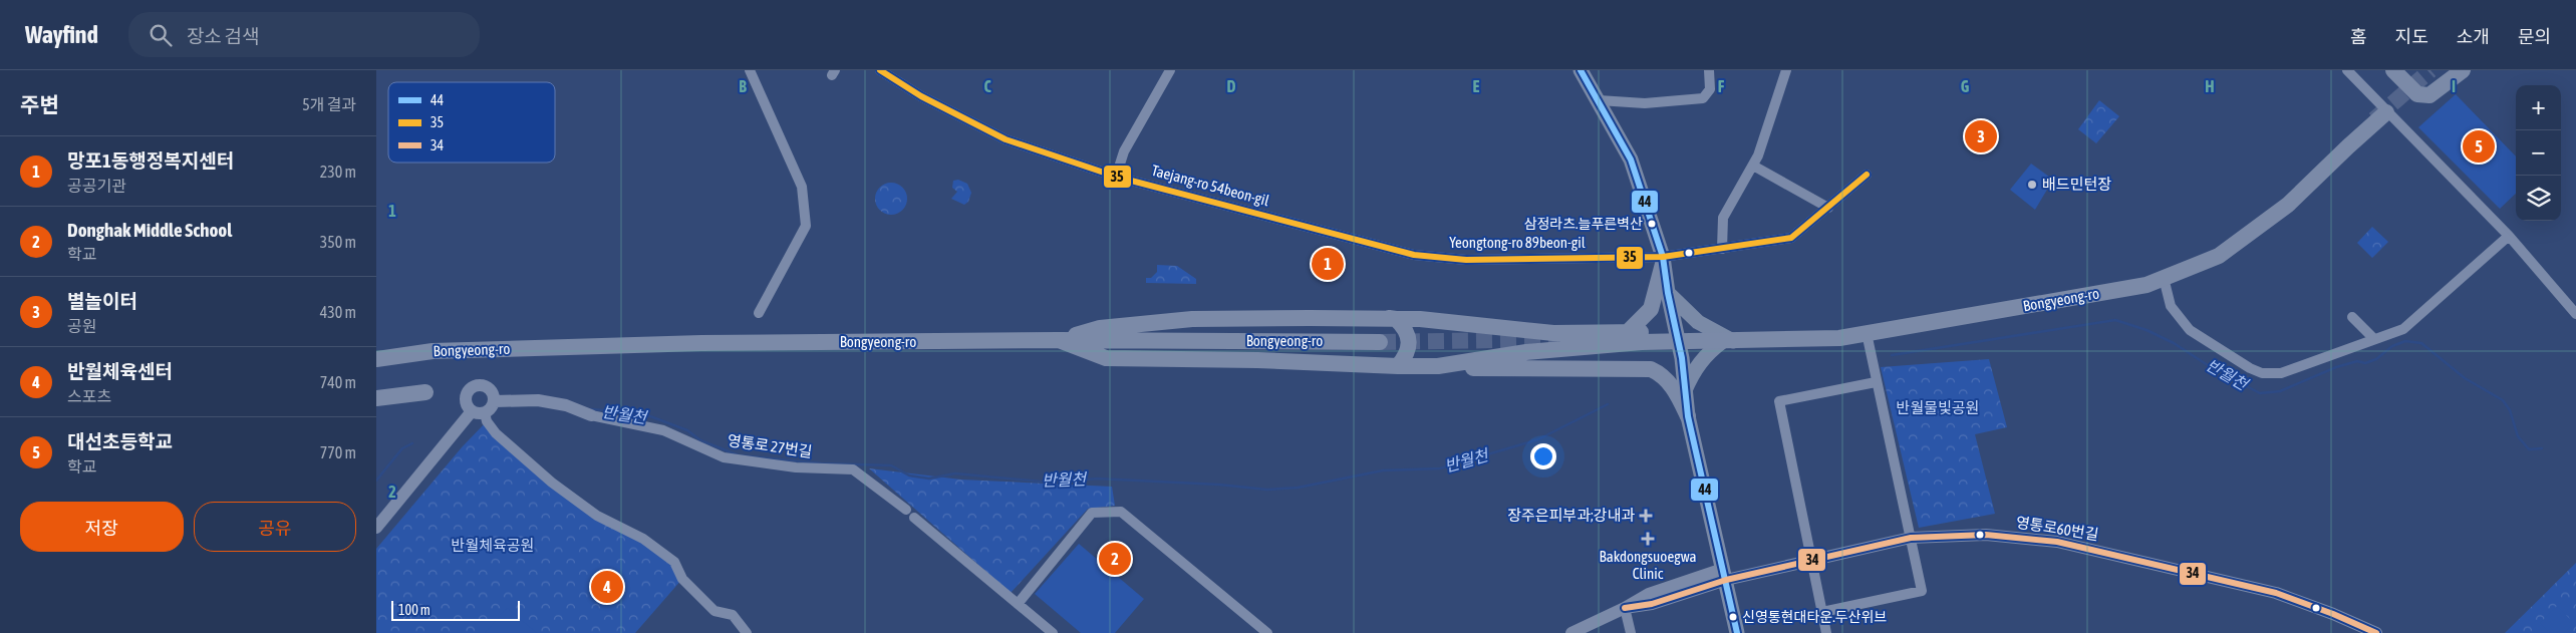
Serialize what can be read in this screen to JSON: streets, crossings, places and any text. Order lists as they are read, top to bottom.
{
  "streets": {
    "highway": ["Bongyeong-ro"],
    "street": [
      "Taejang-ro 54beon-gil",
      "Yeongtong-ro 89beon-gil",
      "영통로 27번길",
      "영통로60번길"
    ]
  },
  "crossings": [
    ["Taejang-ro 54beon-gil", "Yeongtong-ro 89beon-gil"]
  ],
  "water": ["반월천"],
  "parks": ["반월물빛공원", "반월체육공원"],
  "places": {
    "other": ["배드민턴장", "삼정라츠.늘푸른벽산", "신영통현대타운.두산위브"],
    "health": ["장주은피부과;강내과", "Bakdongsuoegwa Clinic"]
  },
  "lines": ["transit line 44", "transit line 35", "transit line 34"],
  "legend": ["44", "35", "34"],
  "scale_bar": "100 m",
  "page": {
    "header": "Wayfind",
    "search": "장소 검색",
    "nav": [
      "홈",
      "지도",
      "소개",
      "문의"
    ],
    "heading": ["주변", "5개 결과"],
    "map_buttons": ["+", "−"],
    "pins": [
      "3",
      "5",
      "1",
      "2",
      "4"
    ],
    "list": [
      {
        "mark": "1",
        "name": "망포1동행정복지센터",
        "note": "공공기관",
        "value": "230 m"
      },
      {
        "mark": "2",
        "name": "Donghak Middle School",
        "note": "학교",
        "value": "350 m"
      },
      {
        "mark": "3",
        "name": "별놀이터",
        "note": "공원",
        "value": "430 m"
      },
      {
        "mark": "4",
        "name": "반월체육센터",
        "note": "스포츠",
        "value": "740 m"
      },
      {
        "mark": "5",
        "name": "대선초등학교",
        "note": "학교",
        "value": "770 m"
      }
    ],
    "buttons": ["저장", "공유"],
    "scale": "100 m"
  },
  "grid": {
    "columns": [
      "B",
      "C",
      "D",
      "E",
      "F",
      "G",
      "H",
      "I"
    ],
    "rows": ["1", "2"]
  }
}
